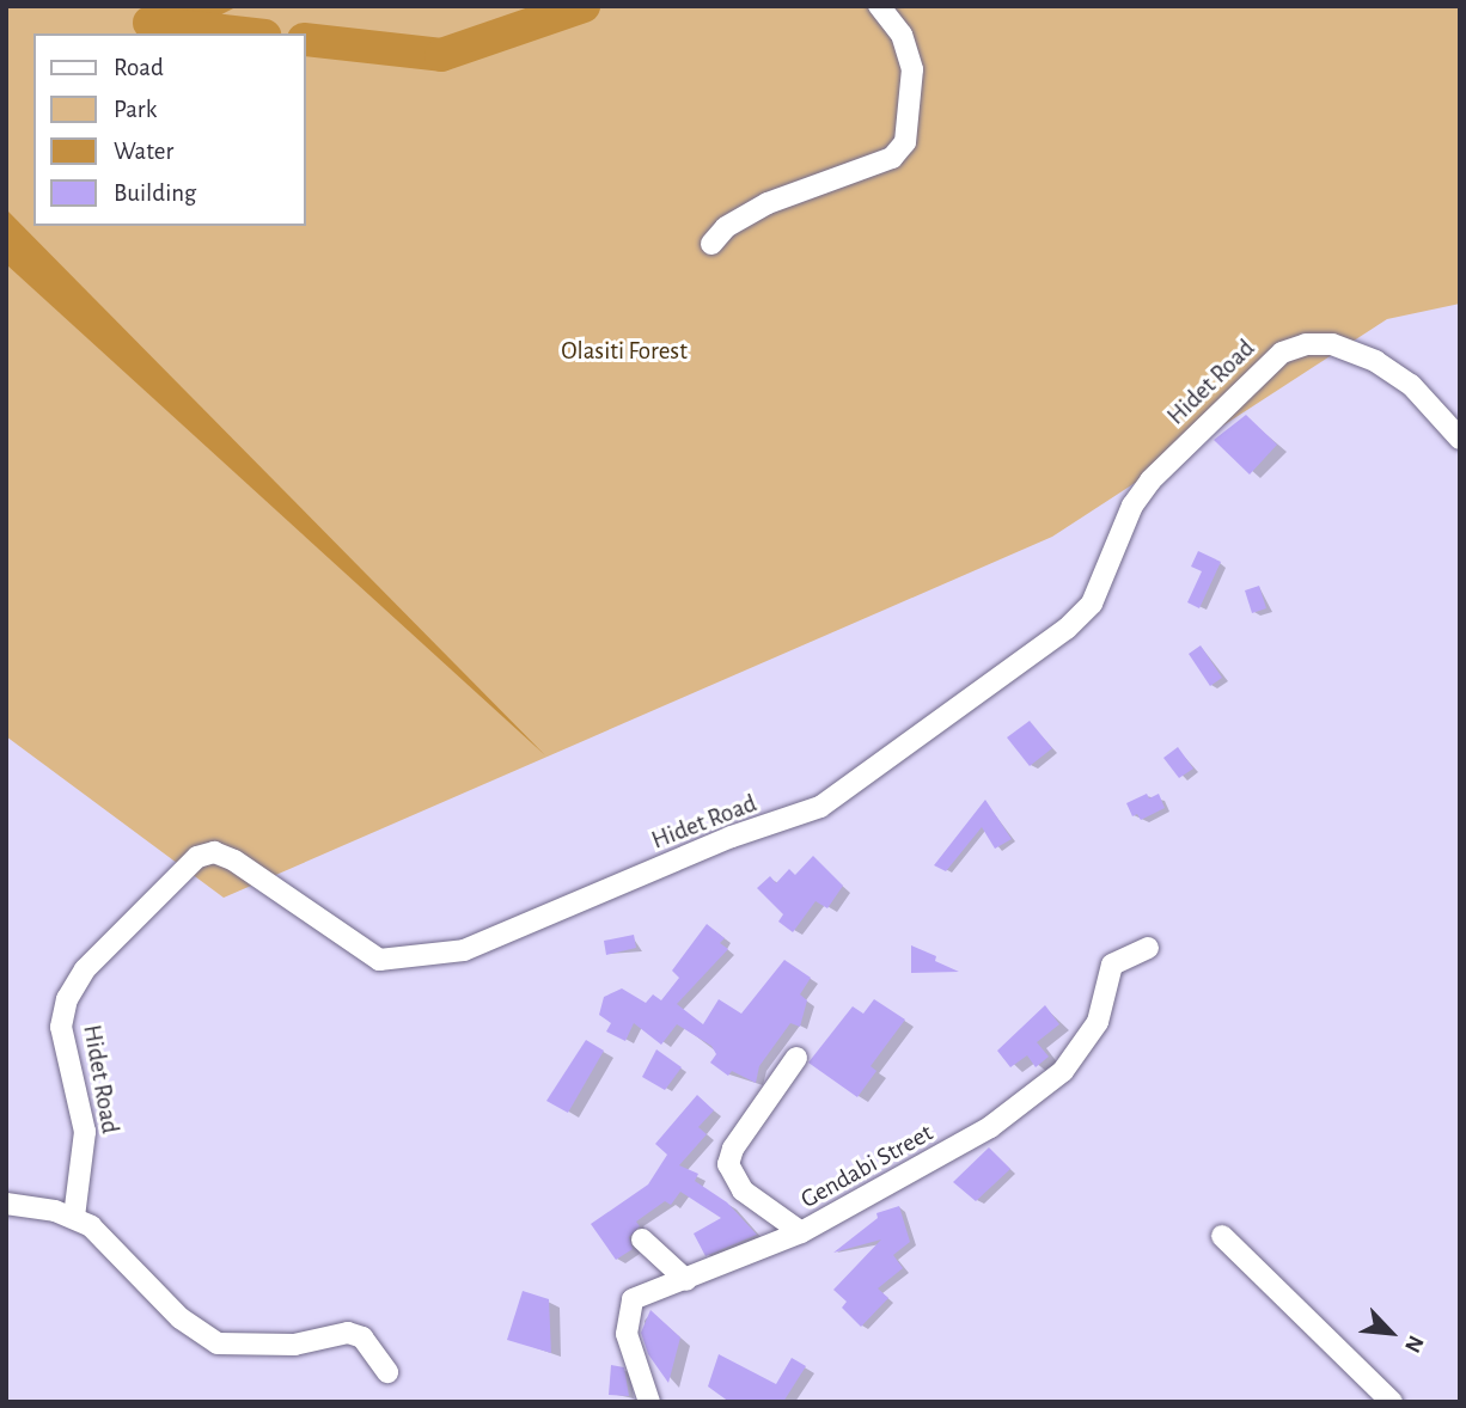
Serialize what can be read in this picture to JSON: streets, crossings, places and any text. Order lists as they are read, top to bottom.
{
  "streets": {
    "street": ["Hidet Road", "Gendabi Street"]
  },
  "parks": ["Olasiti Forest"],
  "legend": [
    "Road",
    "Park",
    "Water",
    "Building"
  ],
  "north": "bottom right"
}
